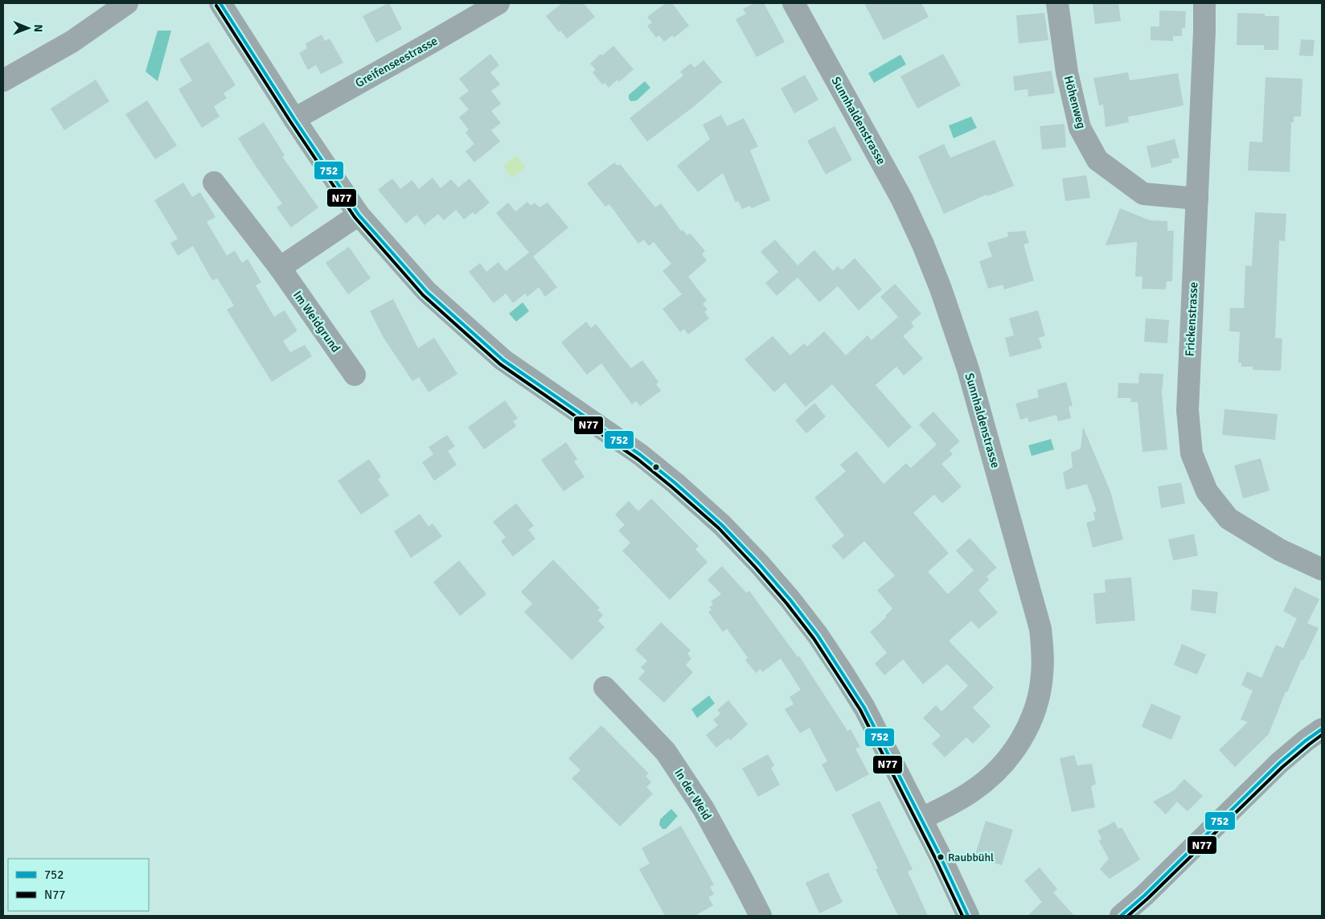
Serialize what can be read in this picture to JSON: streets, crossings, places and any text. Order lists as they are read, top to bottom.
{
  "streets": {
    "street": [
      "Greifenseestrasse",
      "Höhenweg",
      "Sunnhaldenstrasse",
      "Frickenstrasse",
      "Im Weidgrund",
      "In der Weid"
    ]
  },
  "crossings": [
    ["Höhenweg", "Frickenstrasse"]
  ],
  "places": ["Raubbühl"],
  "lines": ["transit line 752", "transit line N77"],
  "legend": ["752", "N77"],
  "north": "right"
}
